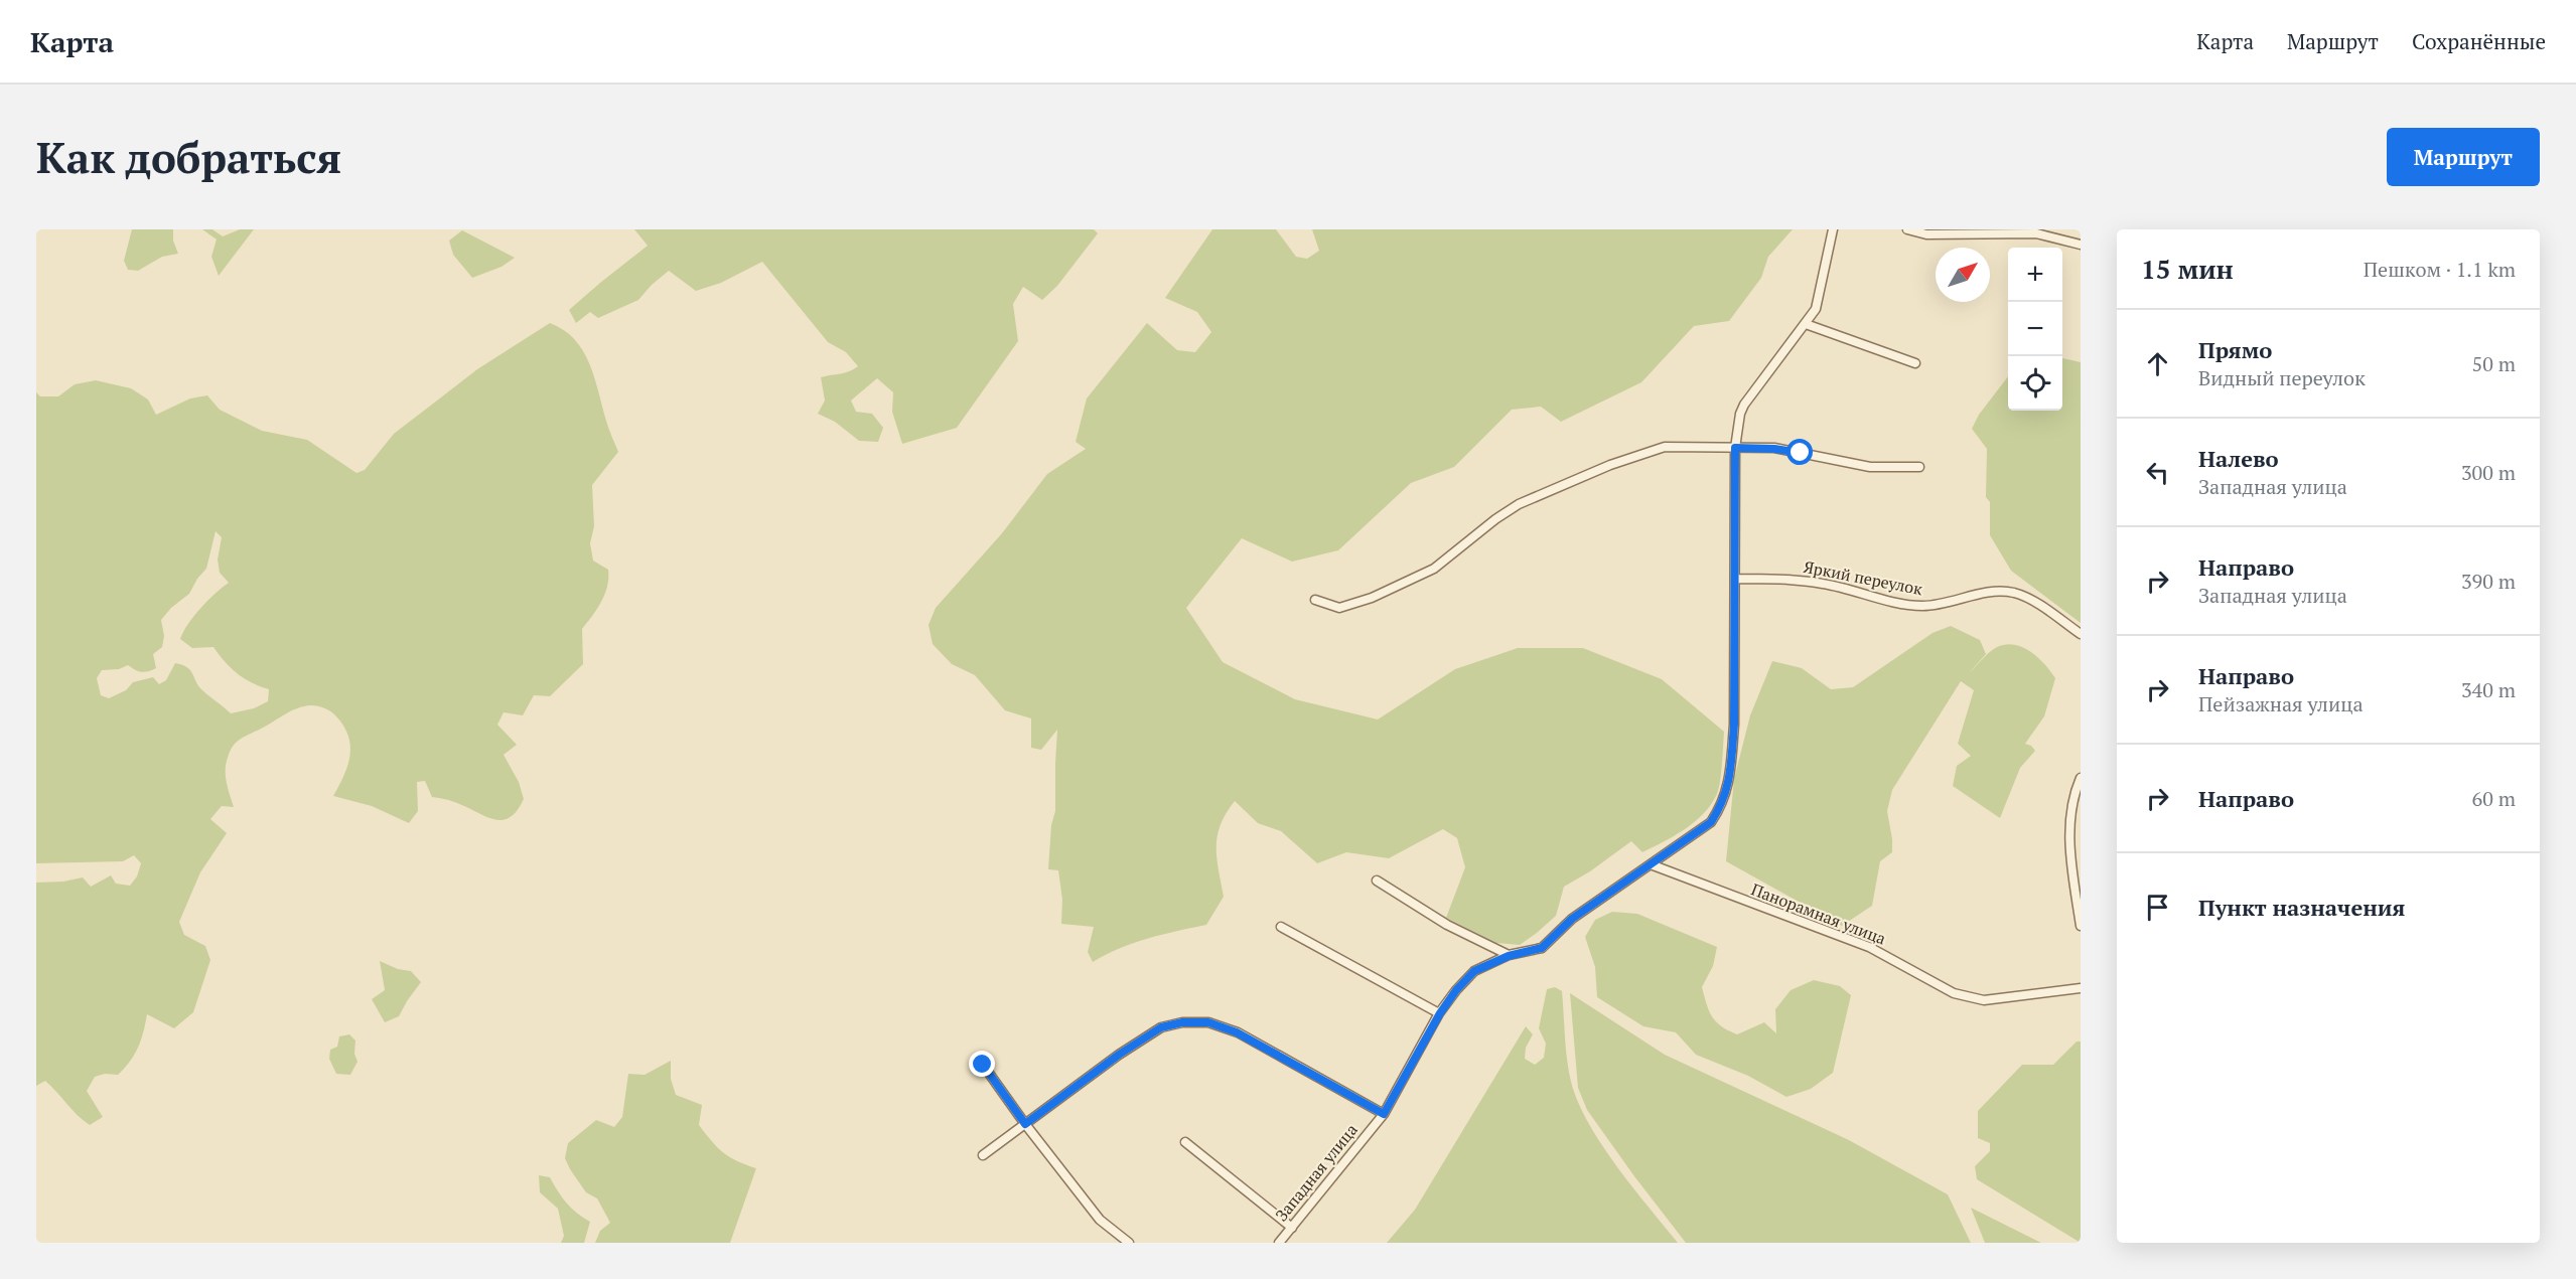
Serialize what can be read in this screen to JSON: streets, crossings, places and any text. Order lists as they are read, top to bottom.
{
  "streets": {
    "street": ["Яркий переулок", "Панорамная улица", "Западная улица"]
  },
  "crossings": [
    ["Яркий переулок", "Западная улица"],
    ["Панорамная улица", "Западная улица"]
  ],
  "north": "top right",
  "page": {
    "header": "Карта",
    "nav": ["Карта", "Маршрут", "Сохранённые"],
    "buttons": "Маршрут",
    "title": "Как добраться",
    "heading": ["15 мин", "Пешком · 1.1 km"],
    "map_buttons": ["+", "−"],
    "list": [
      ["Прямо", "Видный переулок", "50 m"],
      ["Налево", "Западная улица", "300 m"],
      ["Направо", "Западная улица", "390 m"],
      ["Направо", "Пейзажная улица", "340 m"],
      ["Направо", "60 m"],
      "Пункт назначения"
    ]
  }
}
